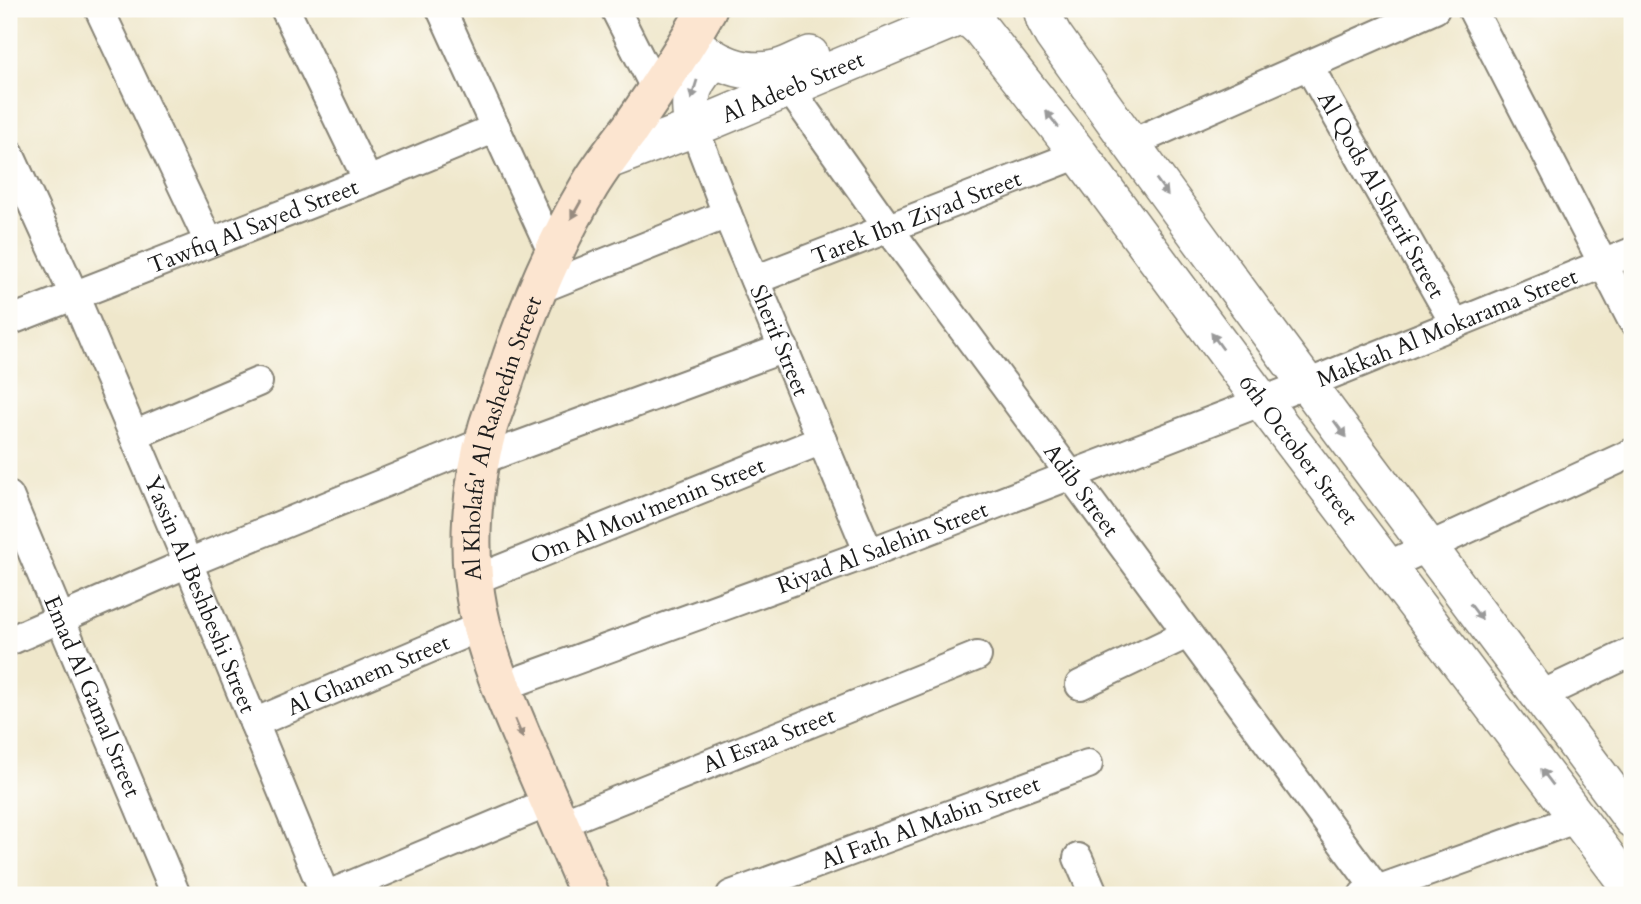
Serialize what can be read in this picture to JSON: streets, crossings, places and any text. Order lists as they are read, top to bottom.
{
  "streets": {
    "main road": ["Al Kholafa' Al Rashedin Street"],
    "street": [
      "Al Adeeb Street",
      "Al Qods Al Sherif Street",
      "Tarek Ibn Ziyad Street",
      "Tawfiq Al Sayed Street",
      "Makkah Al Mokarama Street",
      "Sherif Street",
      "6th October Street",
      "Adib Street",
      "Om Al Mou'menin Street",
      "Riyad Al Salehin Street",
      "Yassin Al Beshbeshi Street",
      "Al Ghanem Street",
      "Emad Al Gamal Street",
      "Al Esraa Street",
      "Al Fath Al Mabin Street"
    ]
  },
  "crossings": [
    ["Al Adeeb Street", "Sherif Street"],
    ["Al Adeeb Street", "Al Kholafa' Al Rashedin Street"],
    ["Al Adeeb Street", "6th October Street"],
    ["Al Adeeb Street", "Adib Street"],
    ["Al Qods Al Sherif Street", "Makkah Al Mokarama Street"],
    ["Tarek Ibn Ziyad Street", "Sherif Street"],
    ["Tarek Ibn Ziyad Street", "6th October Street"],
    ["Tarek Ibn Ziyad Street", "Adib Street"],
    ["Tawfiq Al Sayed Street", "Yassin Al Beshbeshi Street"],
    ["Makkah Al Mokarama Street", "6th October Street"],
    ["Makkah Al Mokarama Street", "Riyad Al Salehin Street"],
    ["Sherif Street", "Om Al Mou'menin Street"],
    ["Sherif Street", "Riyad Al Salehin Street"],
    ["Al Kholafa' Al Rashedin Street", "Om Al Mou'menin Street"],
    ["Al Kholafa' Al Rashedin Street", "Riyad Al Salehin Street"],
    ["Al Kholafa' Al Rashedin Street", "Al Ghanem Street"],
    ["Al Kholafa' Al Rashedin Street", "Al Esraa Street"],
    ["6th October Street", "Riyad Al Salehin Street"],
    ["Adib Street", "Riyad Al Salehin Street"],
    ["Yassin Al Beshbeshi Street", "Al Ghanem Street"],
    ["Yassin Al Beshbeshi Street", "Al Esraa Street"]
  ]
}
